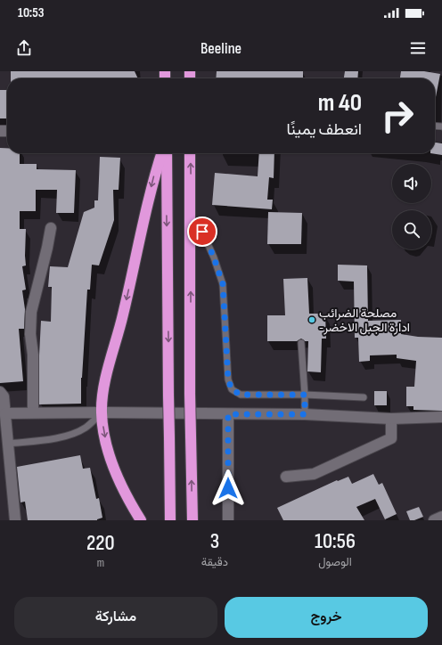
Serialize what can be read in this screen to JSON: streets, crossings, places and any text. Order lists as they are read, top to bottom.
{
  "places": ["مصلحة الضرائب -ادارة الجبل الاخضر"],
  "page": {
    "status": "10:53",
    "header": "Beeline",
    "turn": ["40 m", "انعطف يمينًا"],
    "eta": [
      "10:56",
      "الوصول",
      "3",
      "دقيقة",
      "220",
      "m"
    ],
    "buttons": ["خروج", "مشاركة"]
  }
}
